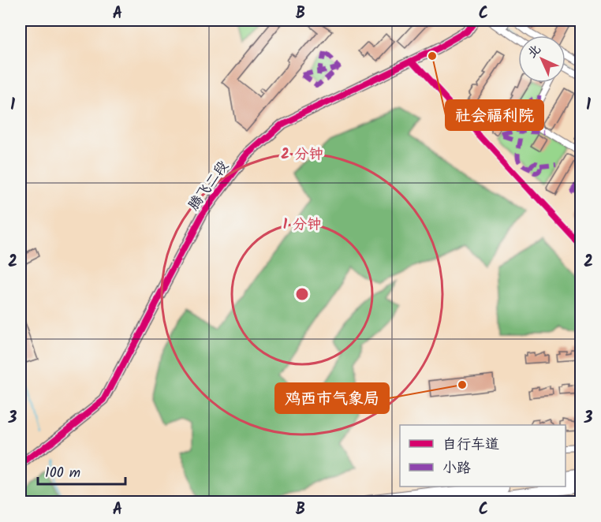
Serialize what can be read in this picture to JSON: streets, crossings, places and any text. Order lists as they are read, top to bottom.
{
  "streets": {
    "street": ["腾飞二段"]
  },
  "places": ["社会福利院", "鸡西市气象局"],
  "legend": ["自行车道", "小路"],
  "scale_bar": "100 m",
  "north": "top left",
  "grid": {
    "columns": ["A", "B", "C"],
    "rows": ["1", "2", "3"]
  },
  "rings": ["2 分钟", "1 分钟"]
}
